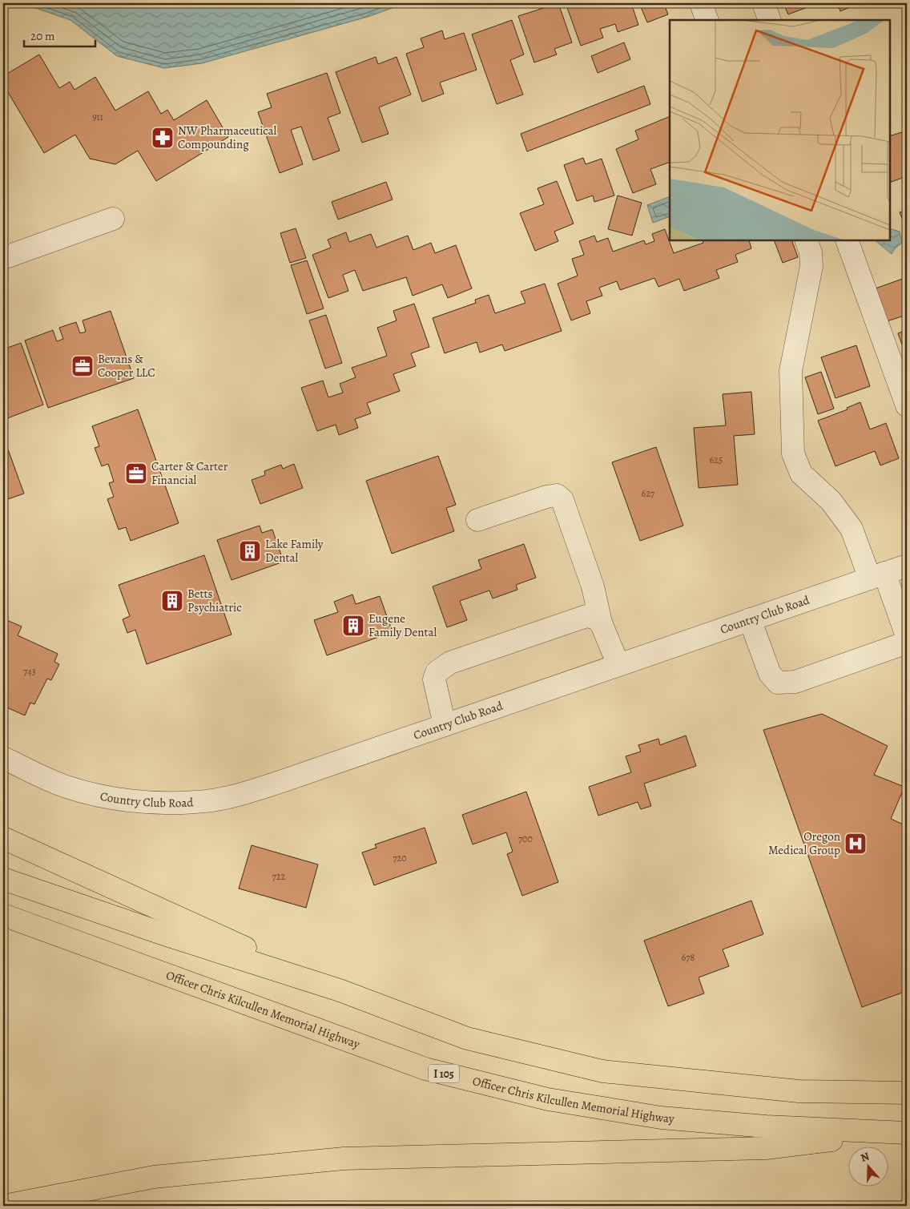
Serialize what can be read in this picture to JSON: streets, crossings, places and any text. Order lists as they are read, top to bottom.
{
  "streets": {
    "highway": ["Officer Chris Kilcullen Memorial Highway", "I 105"],
    "street": ["Country Club Road"]
  },
  "places": {
    "pharmacy": ["NW Pharmaceutical Compounding"],
    "office": ["Bevans & Cooper LLC", "Carter & Carter Financial"],
    "building": ["Lake Family Dental", "Betts Psychiatric", "Eugene Family Dental"],
    "hospital": ["Oregon Medical Group"]
  },
  "house_numbers": [
    "911",
    "625",
    "627",
    "743",
    "700",
    "720",
    "722",
    "678"
  ],
  "scale_bar": "20 m",
  "north": "top"
}
